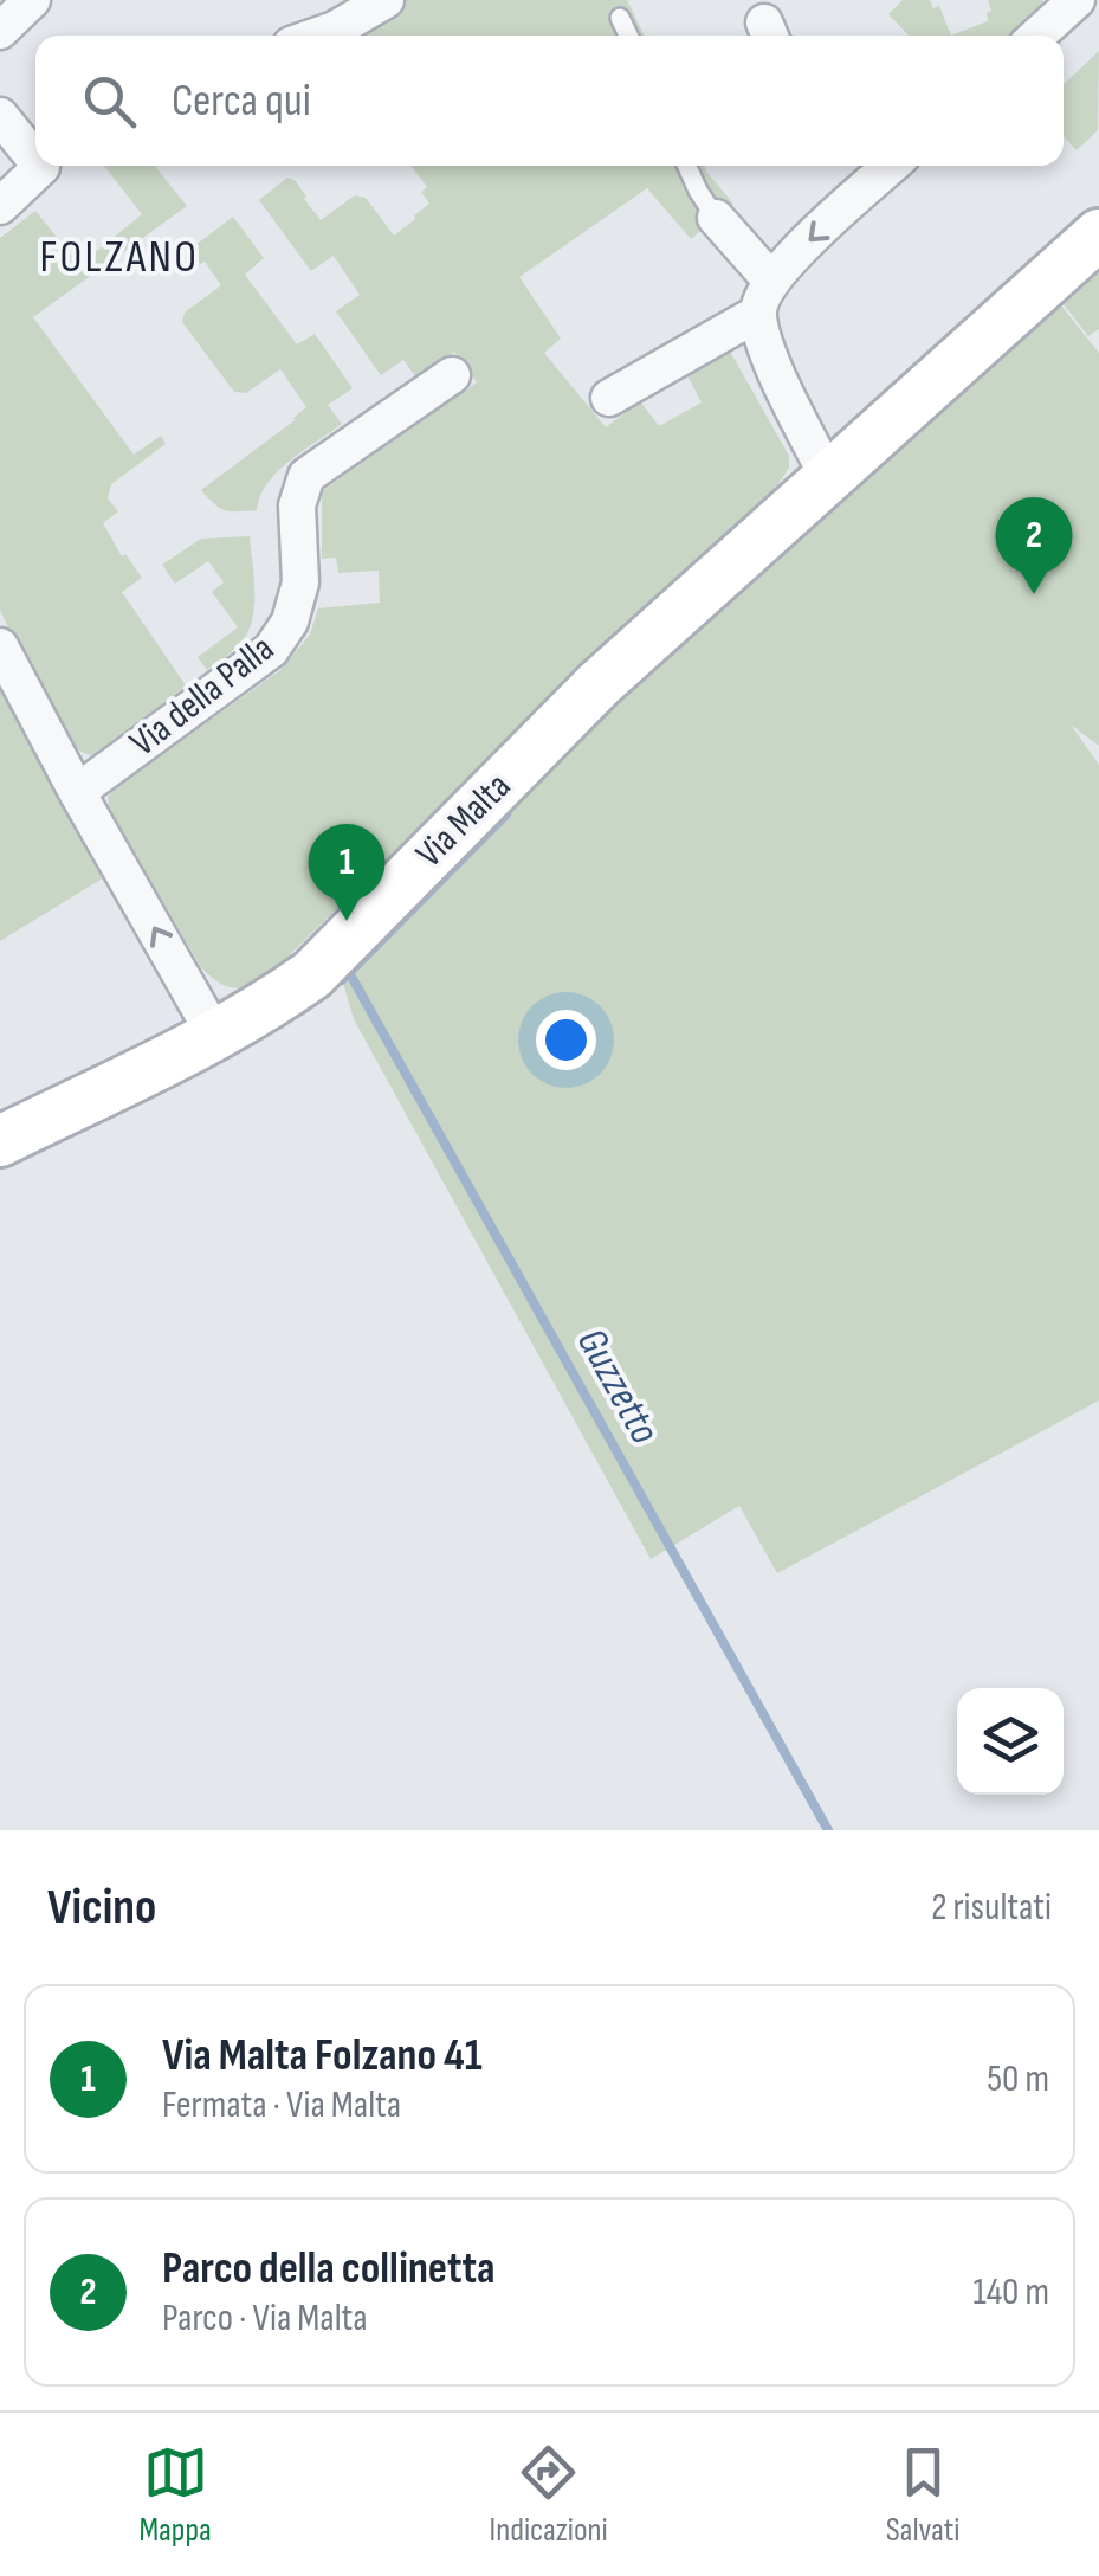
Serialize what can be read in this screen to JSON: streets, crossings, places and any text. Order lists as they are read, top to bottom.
{
  "streets": {
    "street": ["Via della Palla", "Via Malta"]
  },
  "districts": ["FOLZANO"],
  "water": ["Guzzetto"],
  "page": {
    "search": "Cerca qui",
    "pins": ["2", "1"],
    "heading": ["Vicino", "2 risultati"],
    "list": [
      {
        "mark": "1",
        "name": "Via Malta Folzano 41",
        "note": "Fermata · Via Malta",
        "value": "50 m"
      },
      {
        "mark": "2",
        "name": "Parco della collinetta",
        "note": "Parco · Via Malta",
        "value": "140 m"
      }
    ],
    "nav": ["Mappa", "Indicazioni", "Salvati"]
  }
}
